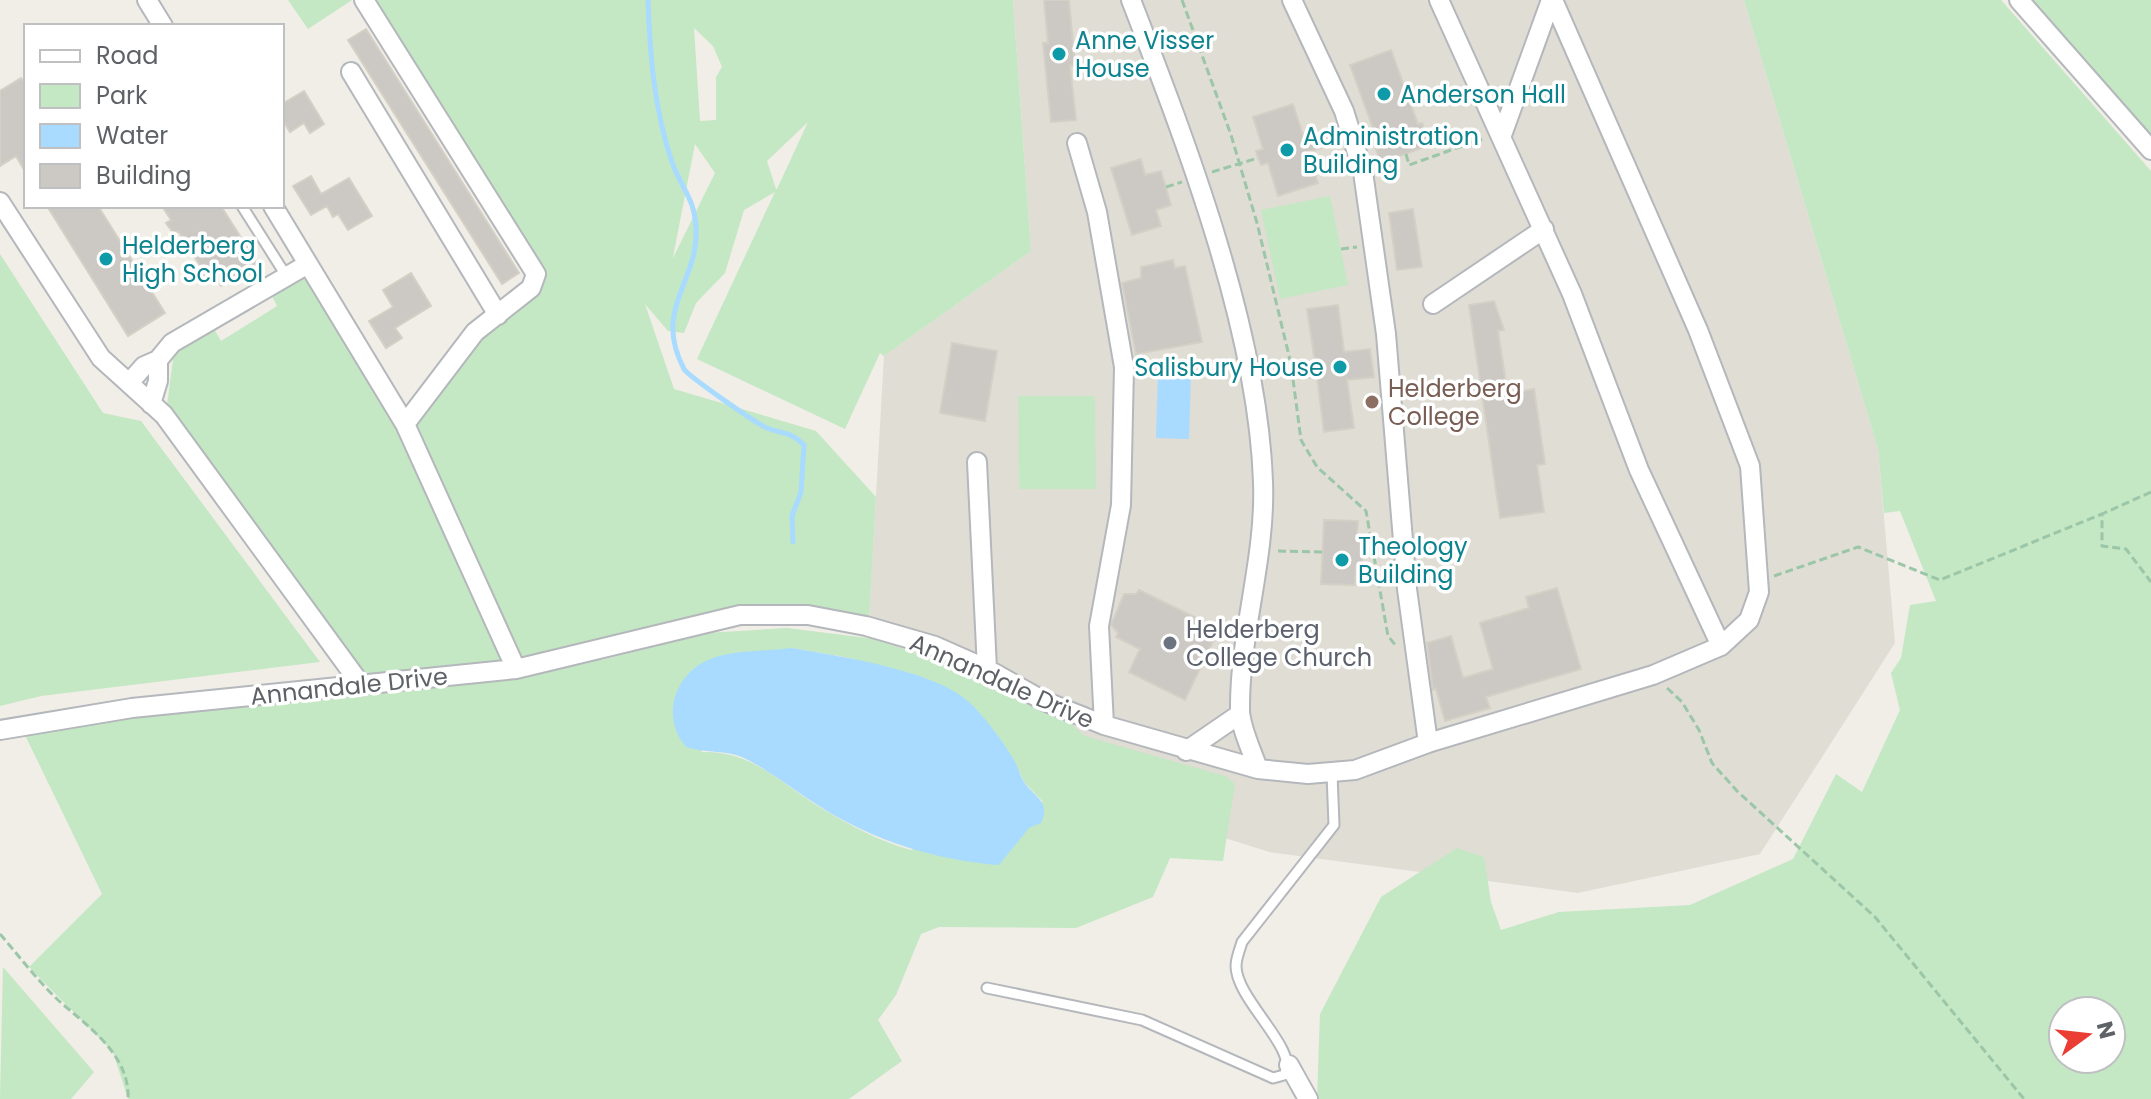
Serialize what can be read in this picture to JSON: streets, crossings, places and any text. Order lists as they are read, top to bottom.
{
  "streets": {
    "street": ["Annandale Drive"]
  },
  "places": [
    "Anne Visser House",
    "Anderson Hall",
    "Administration Building",
    "Helderberg High School",
    "Salisbury House",
    "Helderberg College",
    "Theology Building",
    "Helderberg College Church"
  ],
  "legend": [
    "Road",
    "Park",
    "Water",
    "Building"
  ],
  "north": "right"
}
